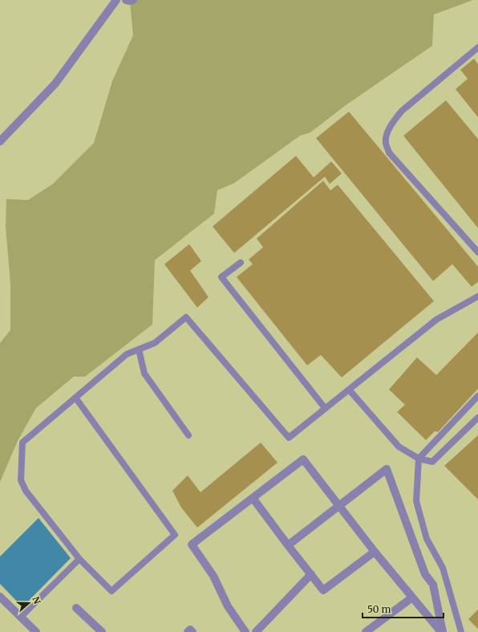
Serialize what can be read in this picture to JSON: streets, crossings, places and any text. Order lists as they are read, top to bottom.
{
  "scale_bar": "50 m",
  "north": "right"
}
